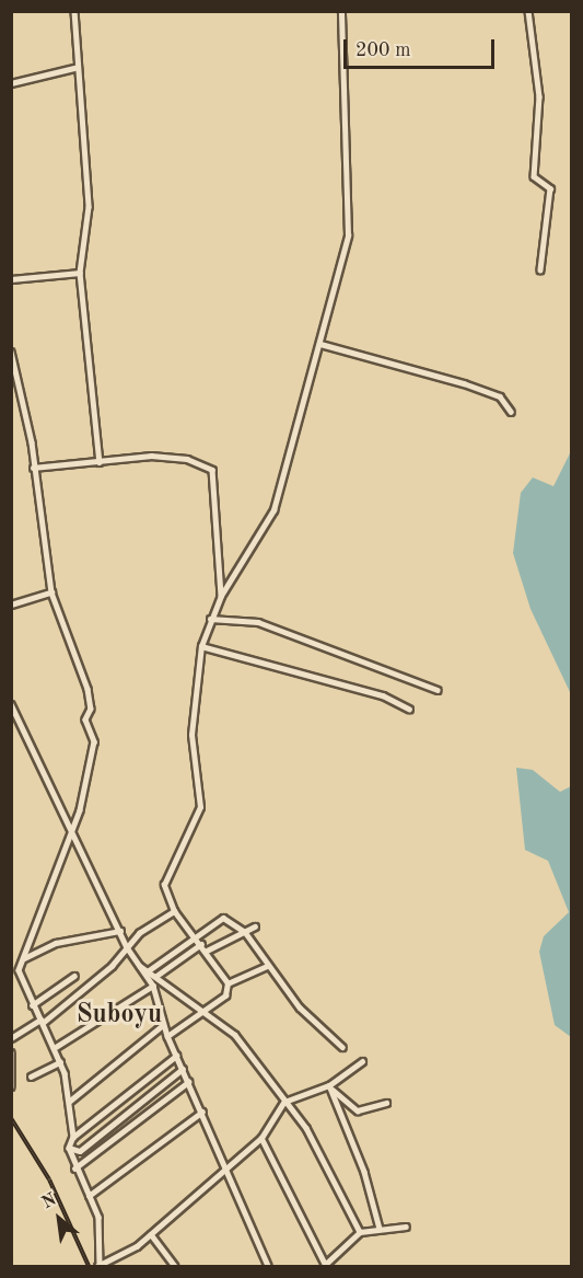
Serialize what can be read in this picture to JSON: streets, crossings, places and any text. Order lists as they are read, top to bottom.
{
  "districts": ["Suboyu"],
  "scale_bar": "200 m",
  "north": "top left"
}
